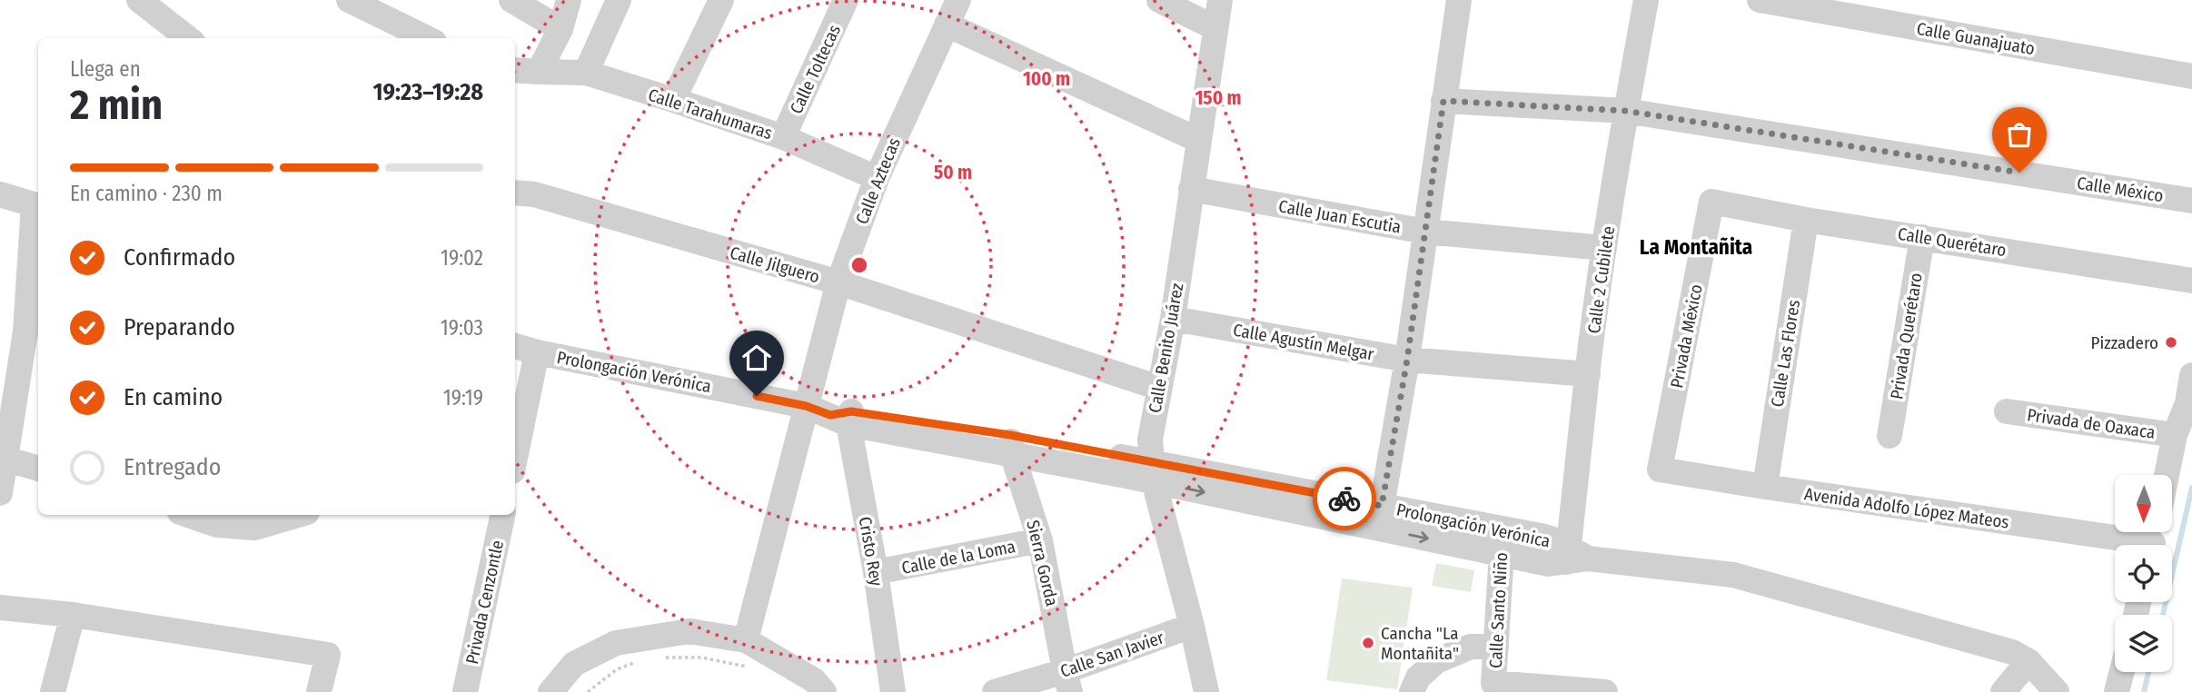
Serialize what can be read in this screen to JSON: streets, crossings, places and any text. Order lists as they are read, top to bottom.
{
  "streets": {
    "street": [
      "Calle Guanajuato",
      "Calle Toltecas",
      "Calle Tarahumaras",
      "Calle Aztecas",
      "Calle México",
      "Calle Juan Escutia",
      "Calle Querétaro",
      "Calle Jilguero",
      "Calle 2 Cubilete",
      "Privada México",
      "Privada Querétaro",
      "Calle Agustín Melgar",
      "Calle Benito Juárez",
      "Calle Las Flores",
      "Prolongación Verónica",
      "Privada de Oaxaca",
      "Avenida Adolfo López Mateos",
      "Cristo Rey",
      "Calle de la Loma",
      "Sierra Gorda",
      "Privada Cenzontle",
      "Calle Santo Niño",
      "Calle San Javier"
    ]
  },
  "crossings": [
    ["Calle Toltecas", "Calle Tarahumaras"],
    ["Calle Tarahumaras", "Calle Aztecas"],
    ["Calle Aztecas", "Calle Jilguero"],
    ["Calle Aztecas", "Prolongación Verónica"],
    ["Calle México", "Calle 2 Cubilete"],
    ["Calle Juan Escutia", "Calle 2 Cubilete"],
    ["Calle Juan Escutia", "Calle Benito Juárez"],
    ["Calle Querétaro", "Privada México"],
    ["Calle Querétaro", "Privada Querétaro"],
    ["Calle Querétaro", "Calle Las Flores"],
    ["Calle Jilguero", "Calle Benito Juárez"],
    ["Calle 2 Cubilete", "Calle Agustín Melgar"],
    ["Calle 2 Cubilete", "Prolongación Verónica"],
    ["Privada México", "Avenida Adolfo López Mateos"],
    ["Calle Agustín Melgar", "Calle Benito Juárez"],
    ["Calle Benito Juárez", "Prolongación Verónica"],
    ["Calle Benito Juárez", "Calle San Javier"],
    ["Calle Las Flores", "Avenida Adolfo López Mateos"],
    ["Prolongación Verónica", "Cristo Rey"],
    ["Prolongación Verónica", "Sierra Gorda"],
    ["Prolongación Verónica", "Calle Santo Niño"],
    ["Cristo Rey", "Calle de la Loma"],
    ["Calle de la Loma", "Sierra Gorda"],
    ["Sierra Gorda", "Calle San Javier"]
  ],
  "districts": ["La Montañita"],
  "places": ["Pizzadero", "Cancha \"La Montañita\""],
  "north": "bottom",
  "page": {
    "heading": ["2 min", "Llega en", "19:23–19:28"],
    "bar": "En camino · 230 m",
    "list": [
      ["Confirmado", "19:02"],
      ["Preparando", "19:03"],
      ["En camino", "19:19"],
      "Entregado"
    ]
  },
  "rings": ["100 m", "150 m", "50 m"]
}
